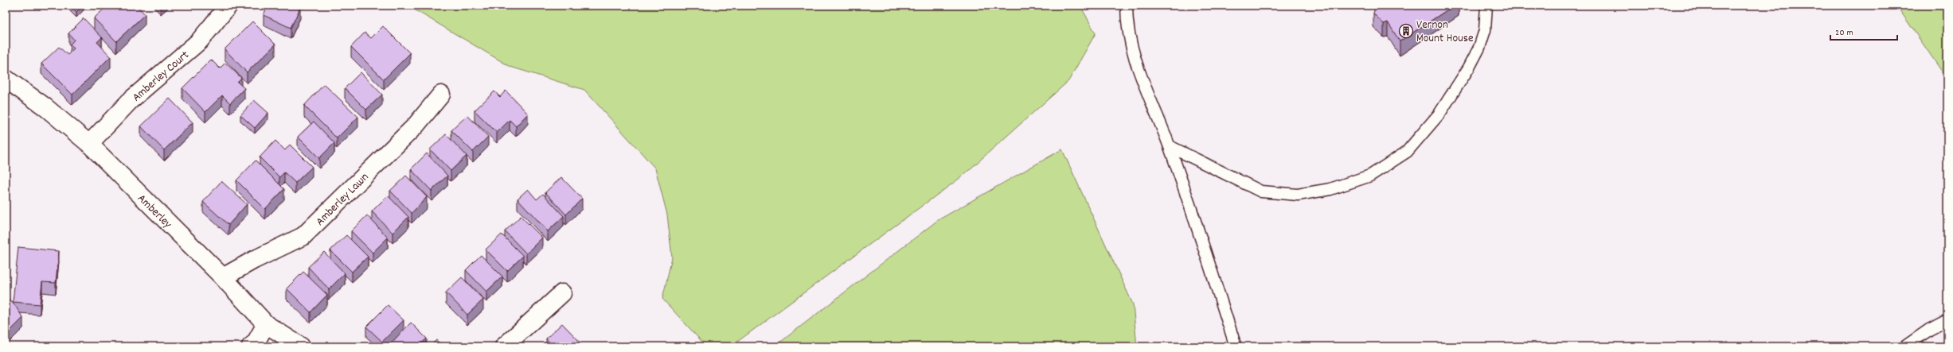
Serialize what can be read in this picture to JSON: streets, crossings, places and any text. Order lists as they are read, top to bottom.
{
  "streets": {
    "street": ["Amberley Court", "Amberley Lawn", "Amberley"]
  },
  "crossings": [
    ["Amberley Court", "Amberley"],
    ["Amberley Lawn", "Amberley"]
  ],
  "places": {
    "building": ["Vernon Mount House"]
  },
  "scale_bar": "20 m"
}
